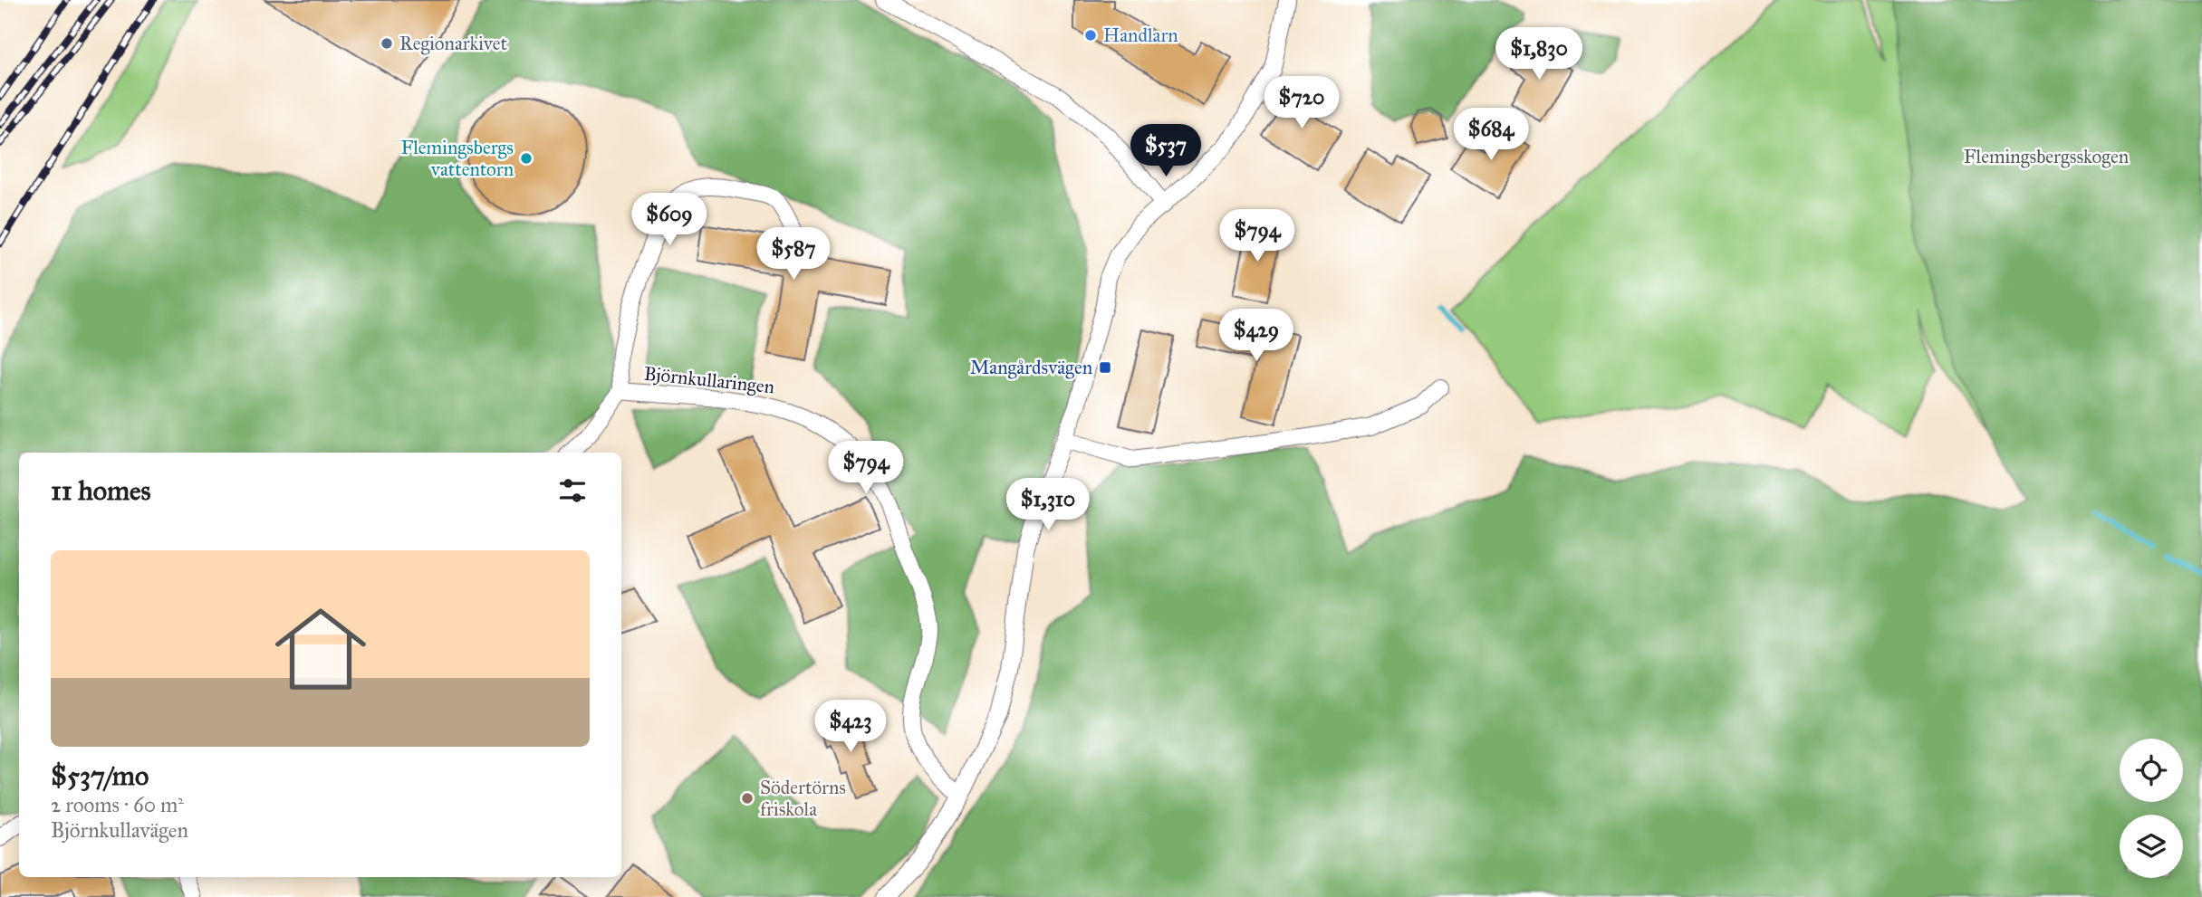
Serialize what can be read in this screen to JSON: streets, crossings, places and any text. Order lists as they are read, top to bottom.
{
  "streets": {
    "street": ["Björnkullaringen"]
  },
  "parks": ["Flemingsbergsskogen"],
  "places": {
    "other": [
      "Handlarn",
      "Regionarkivet",
      "Flemingsbergs vattentorn",
      "Södertörns friskola"
    ],
    "transit": ["Mangårdsvägen"]
  },
  "page": {
    "price": [
      "$1,830",
      "$720",
      "$684",
      "$537",
      "$609",
      "$794",
      "$587",
      "$429",
      "$794",
      "$1,310",
      "$423"
    ],
    "heading": "11 homes",
    "list": [
      {
        "name": "$537/mo",
        "note": "2 rooms · 60 m² · Björnkullavägen"
      }
    ]
  }
}
